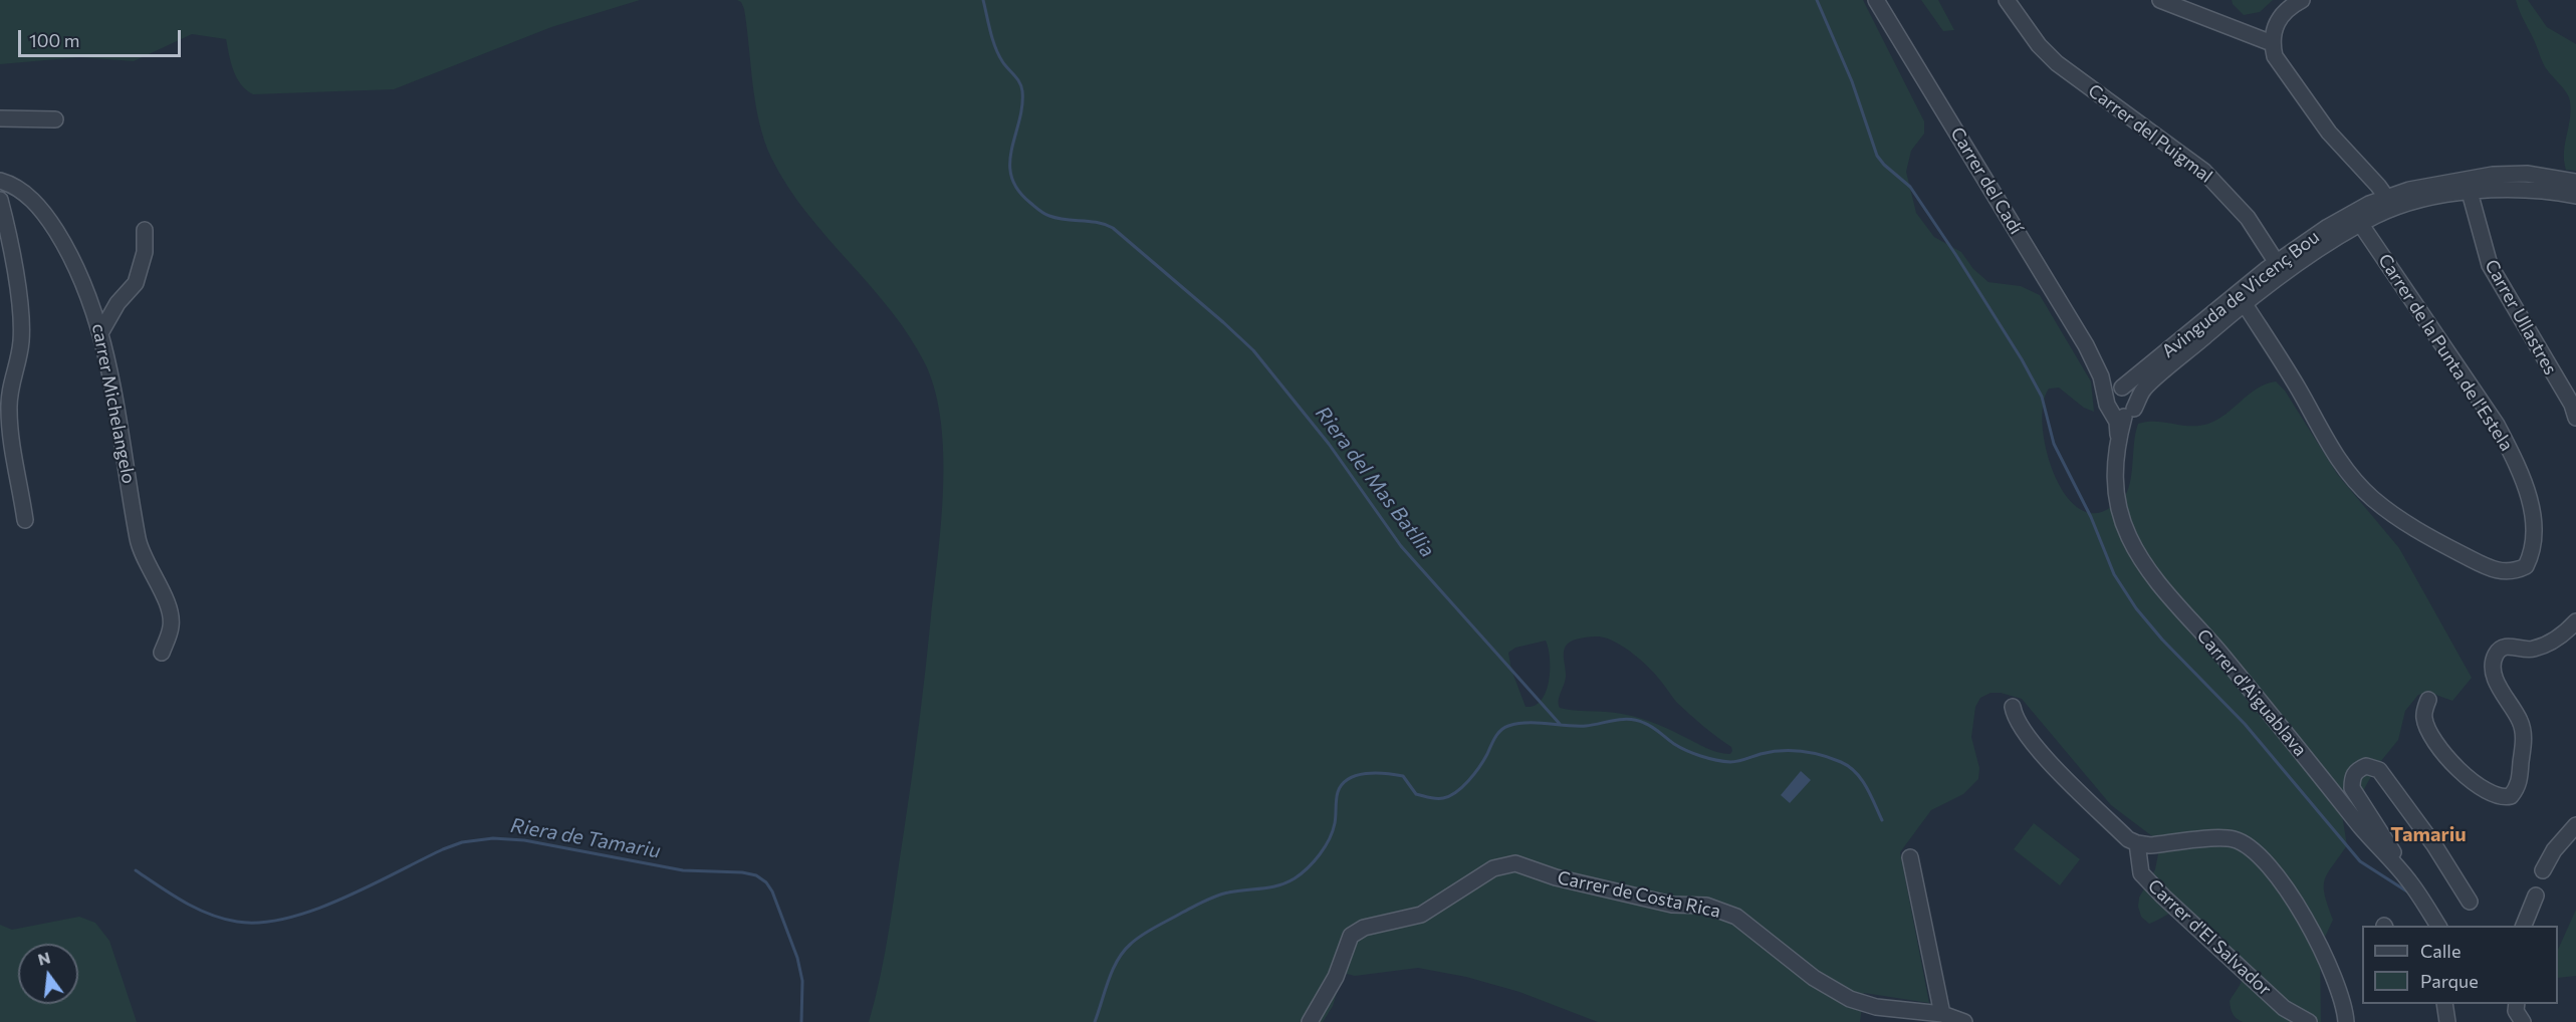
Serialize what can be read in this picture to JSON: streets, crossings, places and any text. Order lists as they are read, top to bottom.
{
  "streets": {
    "street": [
      "Carrer del Puigmal",
      "Carrer del Cadí",
      "Avinguda de Vicenç Bou",
      "Carrer Ullastres",
      "Carrer de la Punta de l'Estela",
      "carrer Michelangelo",
      "Carrer d'Aiguablava",
      "Carrer de Costa Rica",
      "Carrer d'El Salvador"
    ]
  },
  "crossings": [
    ["Carrer del Puigmal", "Avinguda de Vicenç Bou"],
    ["Carrer del Cadí", "Avinguda de Vicenç Bou"],
    ["Carrer del Cadí", "Carrer d'Aiguablava"],
    ["Avinguda de Vicenç Bou", "Carrer Ullastres"],
    ["Avinguda de Vicenç Bou", "Carrer de la Punta de l'Estela"],
    ["Avinguda de Vicenç Bou", "Carrer d'Aiguablava"]
  ],
  "districts": ["Tamariu"],
  "water": ["Riera del Mas Batllia", "Riera de Tamariu"],
  "legend": ["Calle", "Parque"],
  "scale_bar": "100 m",
  "north": "top"
}
